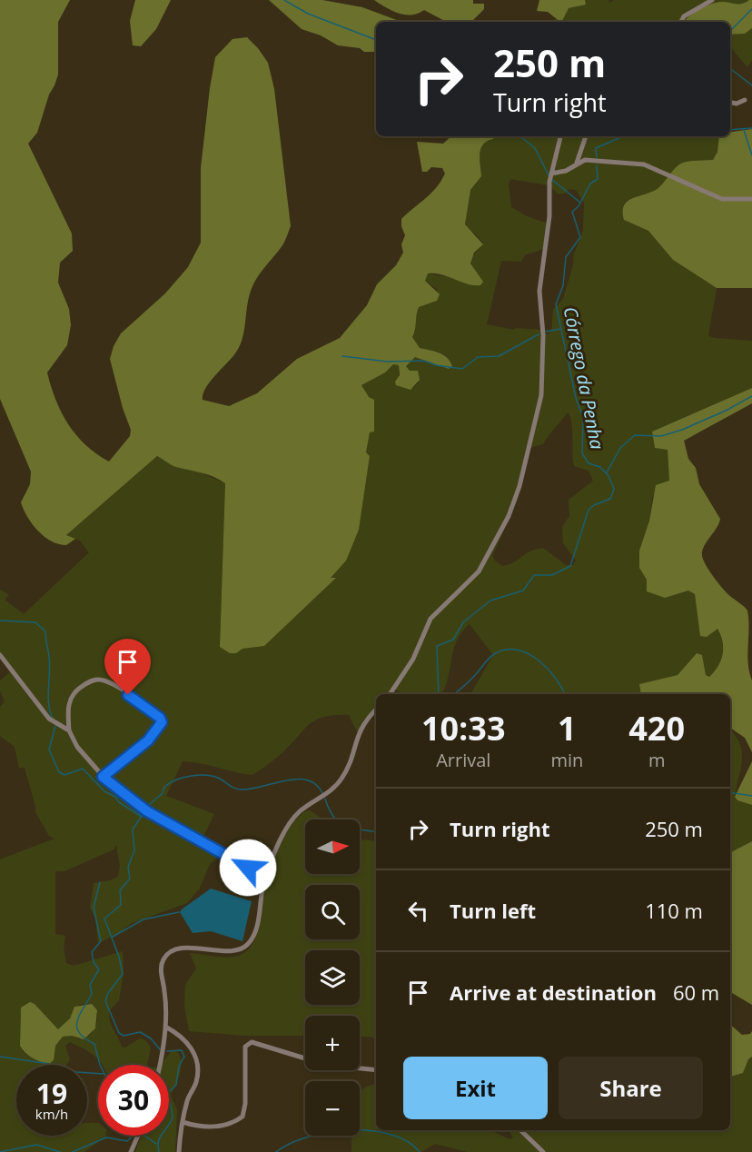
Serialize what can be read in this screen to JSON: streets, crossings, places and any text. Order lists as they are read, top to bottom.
{
  "water": ["Córrego da Penha"],
  "north": "right",
  "page": {
    "turn": ["250 m", "Turn right"],
    "eta": [
      "10:33",
      "Arrival",
      "1",
      "min",
      "420",
      "m"
    ],
    "list": [
      {
        "name": "Turn right",
        "value": "250 m"
      },
      {
        "name": "Turn left",
        "value": "110 m"
      },
      {
        "name": "Arrive at destination",
        "value": "60 m"
      }
    ],
    "map_buttons": ["+", "−"],
    "buttons": ["Exit", "Share"],
    "speed": "19 km/h",
    "limit": "30"
  }
}
